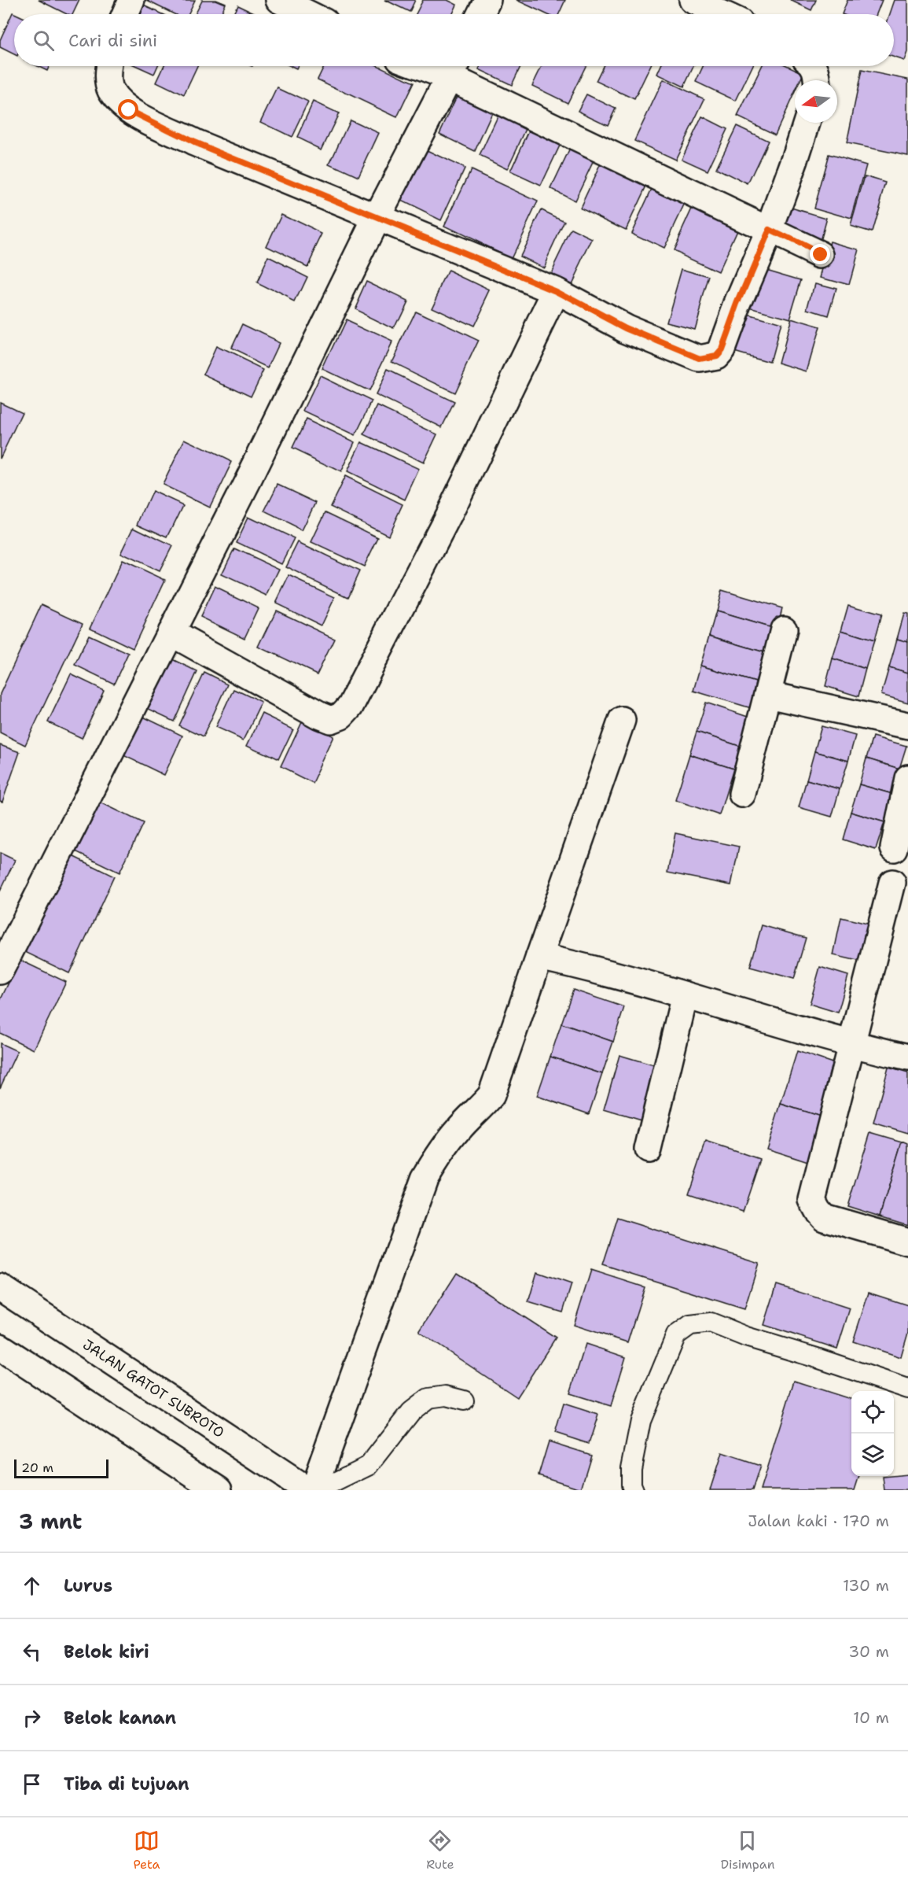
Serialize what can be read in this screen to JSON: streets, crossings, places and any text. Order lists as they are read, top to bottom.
{
  "streets": {
    "street": ["JALAN GATOT SUBROTO"]
  },
  "scale_bar": "20 m",
  "north": "left",
  "page": {
    "search": "Cari di sini",
    "scale": "20 m",
    "heading": ["3 mnt", "Jalan kaki · 170 m"],
    "list": [
      ["Lurus", "130 m"],
      ["Belok kiri", "30 m"],
      ["Belok kanan", "10 m"],
      "Tiba di tujuan"
    ],
    "nav": ["Peta", "Rute", "Disimpan"]
  }
}
